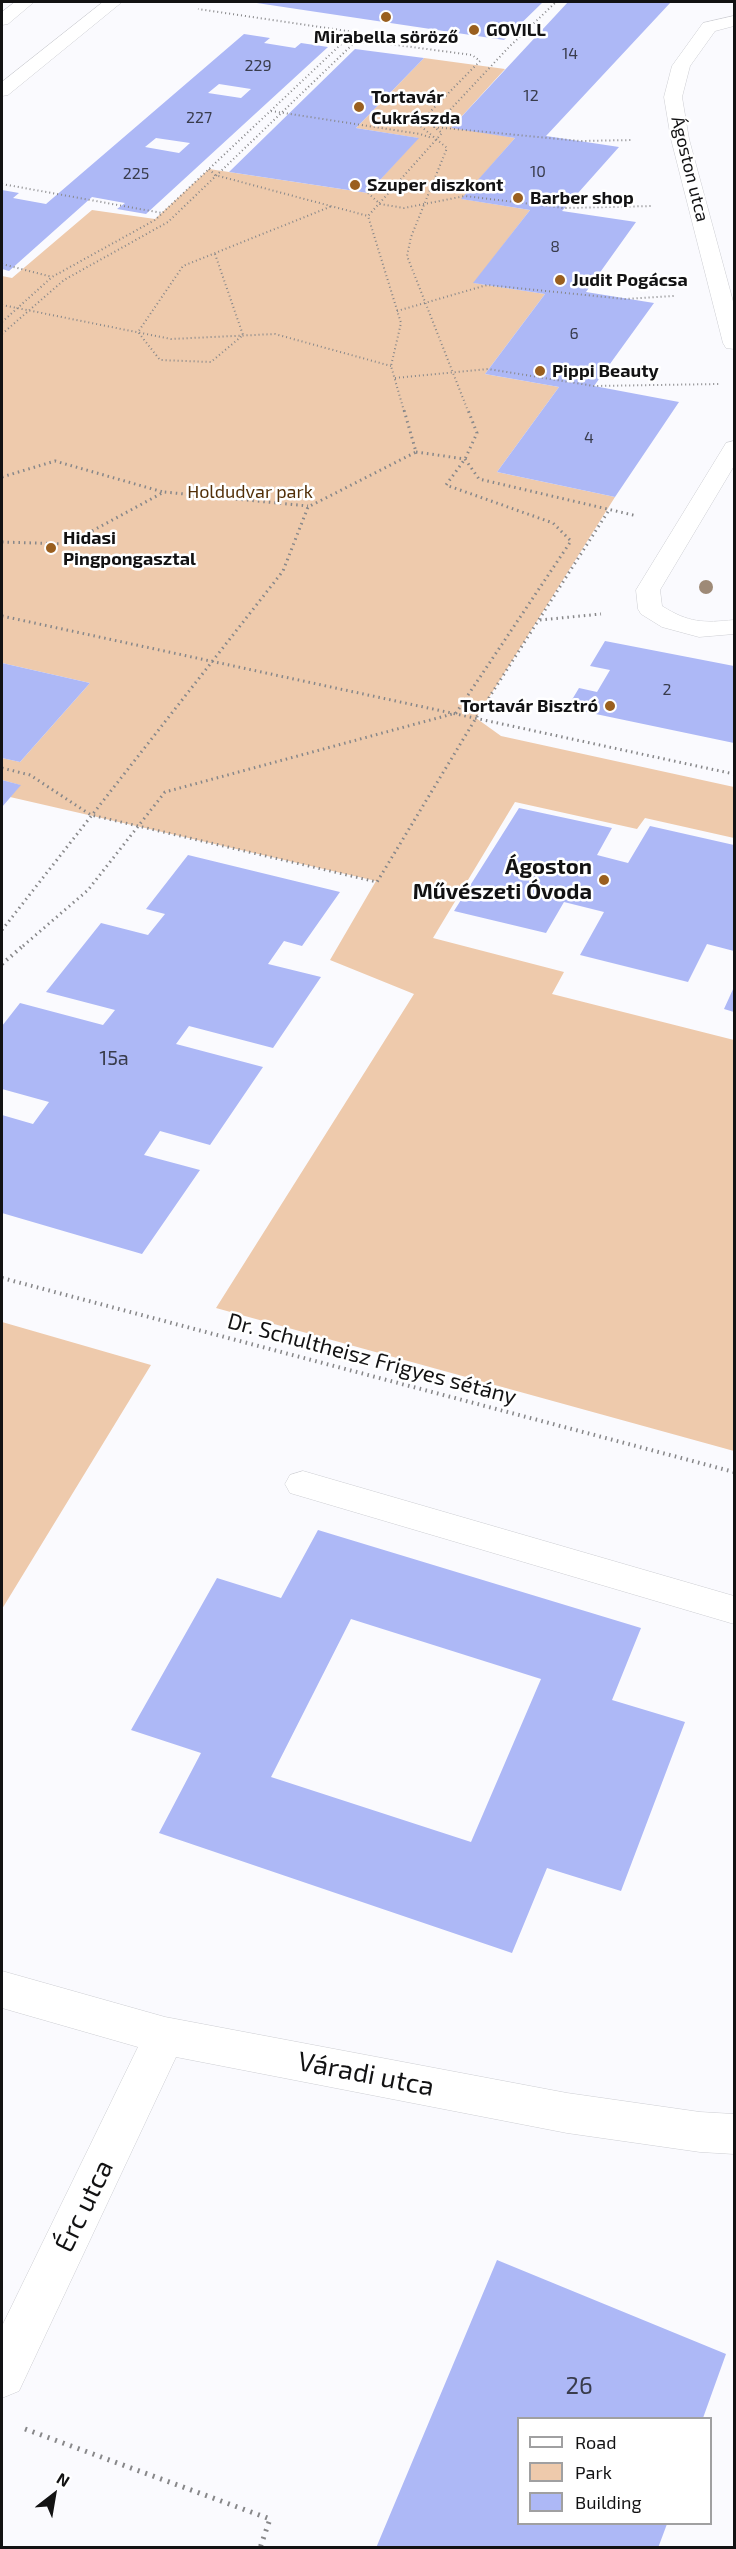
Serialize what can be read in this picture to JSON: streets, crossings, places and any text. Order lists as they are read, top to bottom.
{
  "streets": {
    "street": ["Ágoston utca", "Váradi utca", "Érc utca"],
    "path": ["Dr. Schultheisz Frigyes sétány"]
  },
  "crossings": [
    ["Váradi utca", "Érc utca"]
  ],
  "parks": ["Holdudvar park"],
  "places": [
    "Mirabella söröző",
    "GOVILL",
    "Tortavár Cukrászda",
    "Szuper diszkont",
    "Barber shop",
    "Judit Pogácsa",
    "Pippi Beauty",
    "Hidasi Pingpongasztal",
    "Tortavár Bisztró",
    "Ágoston Művészeti Óvoda"
  ],
  "house_numbers": [
    "14",
    "229",
    "12",
    "227",
    "10",
    "225",
    "8",
    "6",
    "4",
    "2",
    "15a",
    "26"
  ],
  "legend": ["Road", "Park", "Building"],
  "north": "top right"
}
